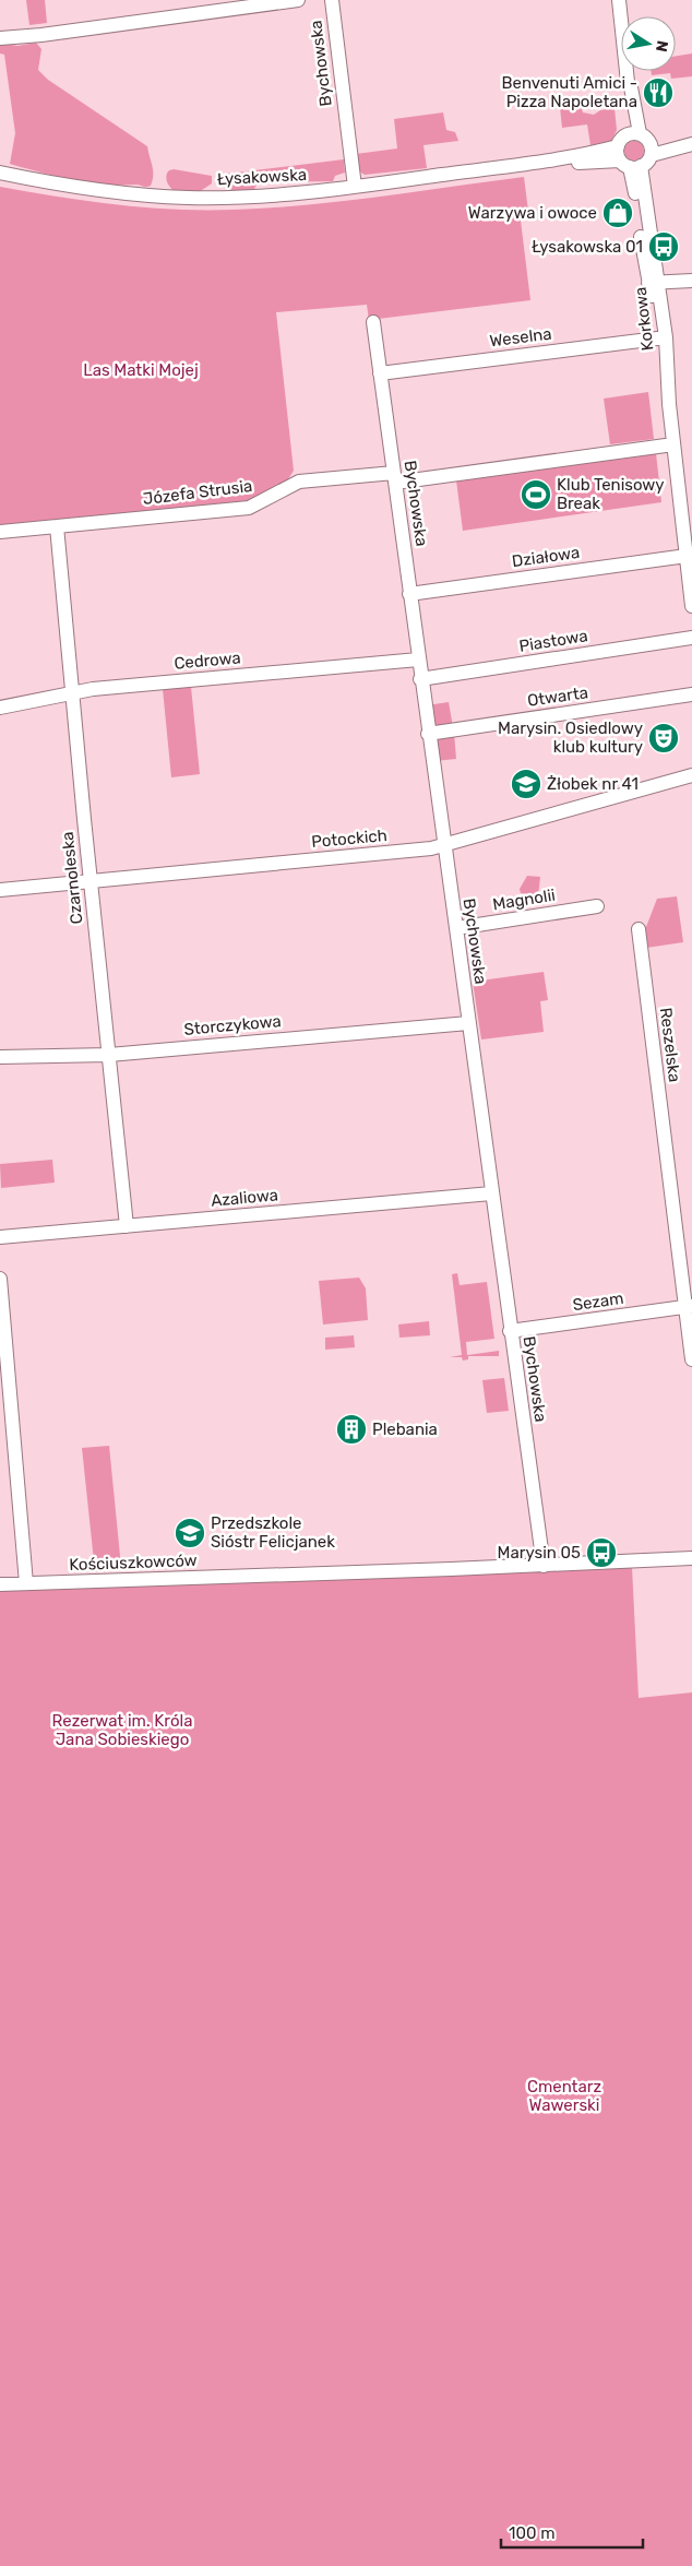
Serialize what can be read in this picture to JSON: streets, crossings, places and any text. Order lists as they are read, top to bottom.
{
  "streets": {
    "street": [
      "Bychowska",
      "Łysakowska",
      "Korkowa",
      "Weselna",
      "Józefa Strusia",
      "Działowa",
      "Piastowa",
      "Cedrowa",
      "Otwarta",
      "Potockich",
      "Czarnoleska",
      "Magnolii",
      "Storczykowa",
      "Reszelska",
      "Azaliowa",
      "Sezam",
      "Kościuszkowców"
    ]
  },
  "crossings": [
    ["Bychowska", "Łysakowska"],
    ["Bychowska", "Weselna"],
    ["Bychowska", "Józefa Strusia"],
    ["Bychowska", "Działowa"],
    ["Bychowska", "Piastowa"],
    ["Bychowska", "Cedrowa"],
    ["Bychowska", "Otwarta"],
    ["Bychowska", "Potockich"],
    ["Bychowska", "Magnolii"],
    ["Bychowska", "Storczykowa"],
    ["Bychowska", "Azaliowa"],
    ["Bychowska", "Sezam"],
    ["Bychowska", "Kościuszkowców"],
    ["Łysakowska", "Korkowa"],
    ["Korkowa", "Weselna"],
    ["Korkowa", "Józefa Strusia"],
    ["Korkowa", "Działowa"],
    ["Józefa Strusia", "Czarnoleska"],
    ["Cedrowa", "Czarnoleska"],
    ["Potockich", "Czarnoleska"],
    ["Czarnoleska", "Storczykowa"],
    ["Czarnoleska", "Azaliowa"],
    ["Reszelska", "Sezam"]
  ],
  "parks": ["Las Matki Mojej", "Rezerwat im. Króla Jana Sobieskiego", "Cmentarz Wawerski"],
  "places": {
    "restaurant": ["Benvenuti Amici - Pizza Napoletana"],
    "shop": ["Warzywa i owoce"],
    "bus stop": ["Łysakowska 01", "Marysin 05"],
    "sports": ["Klub Tenisowy Break"],
    "theatre": ["Marysin. Osiedlowy klub kultury"],
    "school or university": ["Żłobek nr 41", "Przedszkole Sióstr Felicjanek"],
    "building": ["Plebania"]
  },
  "scale_bar": "100 m",
  "north": "right"
}
